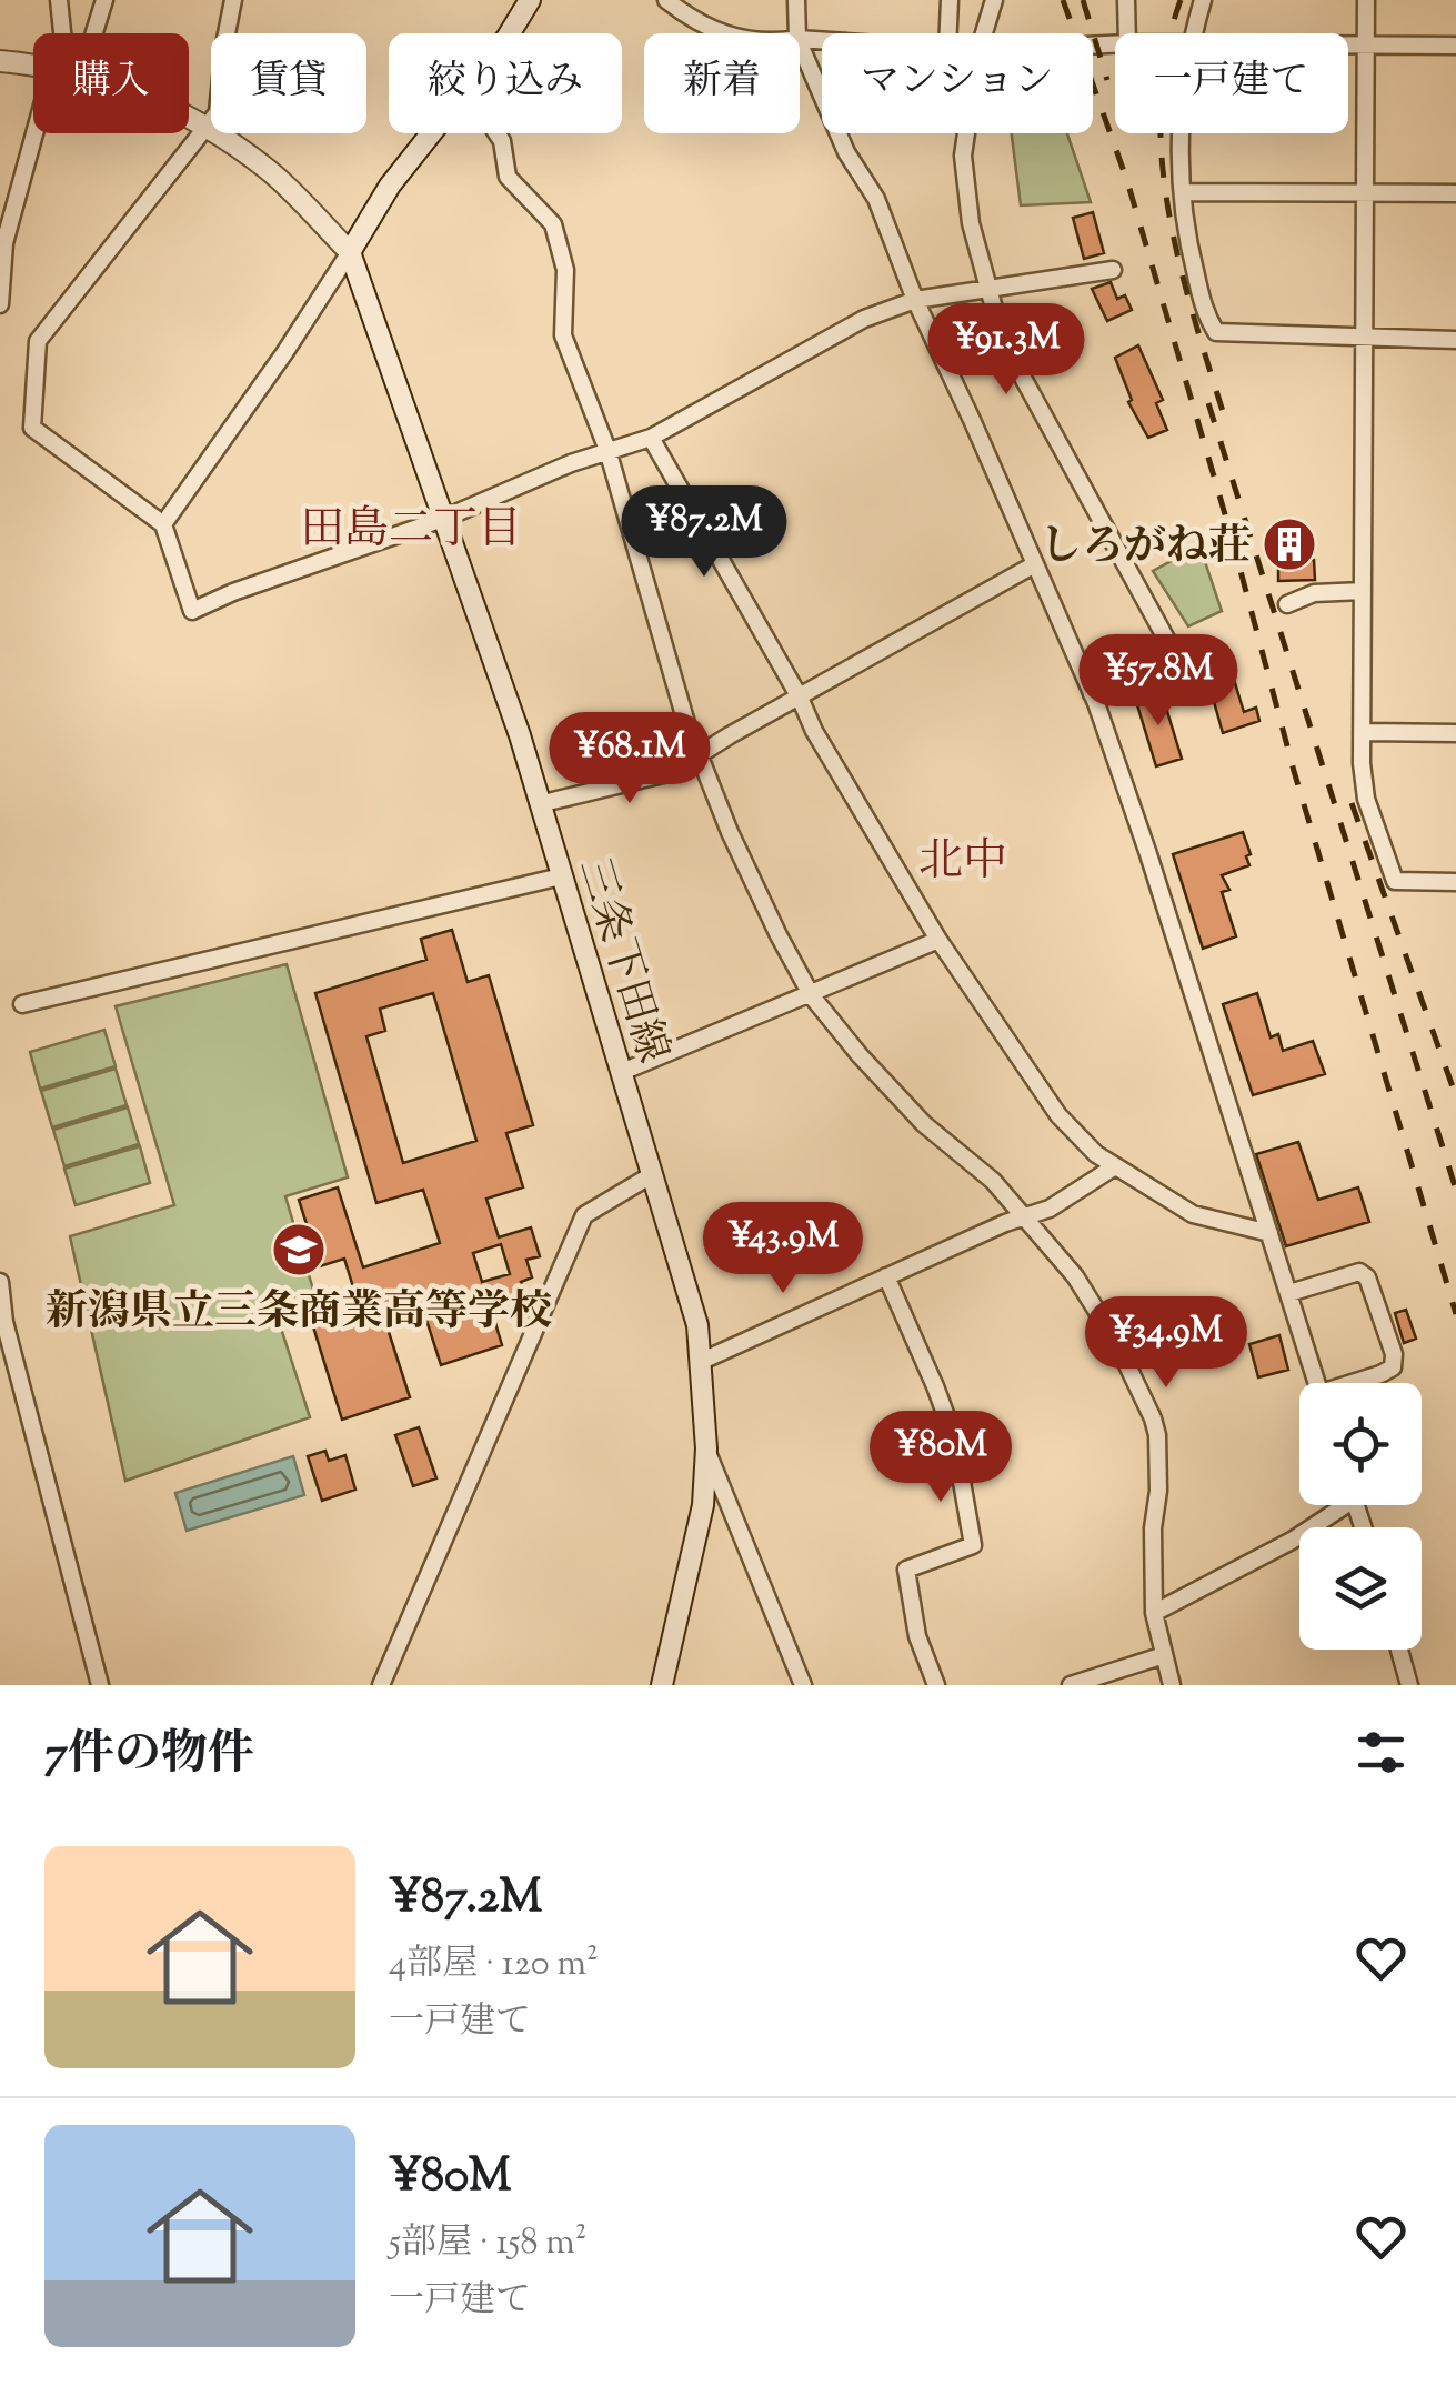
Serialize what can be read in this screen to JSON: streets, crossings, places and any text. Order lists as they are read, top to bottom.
{
  "streets": {
    "main road": ["三条下田線"]
  },
  "districts": ["田島二丁目", "北中"],
  "places": {
    "building": ["しろがね荘"],
    "school or university": ["新潟県立三条商業高等学校"]
  },
  "page": {
    "chip": [
      "購入",
      "賃貸",
      "絞り込み",
      "新着",
      "マンション",
      "一戸建て"
    ],
    "price": [
      "¥91.3M",
      "¥87.2M",
      "¥57.8M",
      "¥68.1M",
      "¥43.9M",
      "¥34.9M",
      "¥80M"
    ],
    "heading": "7件の物件",
    "list": [
      {
        "name": "¥87.2M",
        "note": "4部屋 · 120 m² · 一戸建て"
      },
      {
        "name": "¥80M",
        "note": "5部屋 · 158 m² · 一戸建て"
      }
    ]
  }
}
